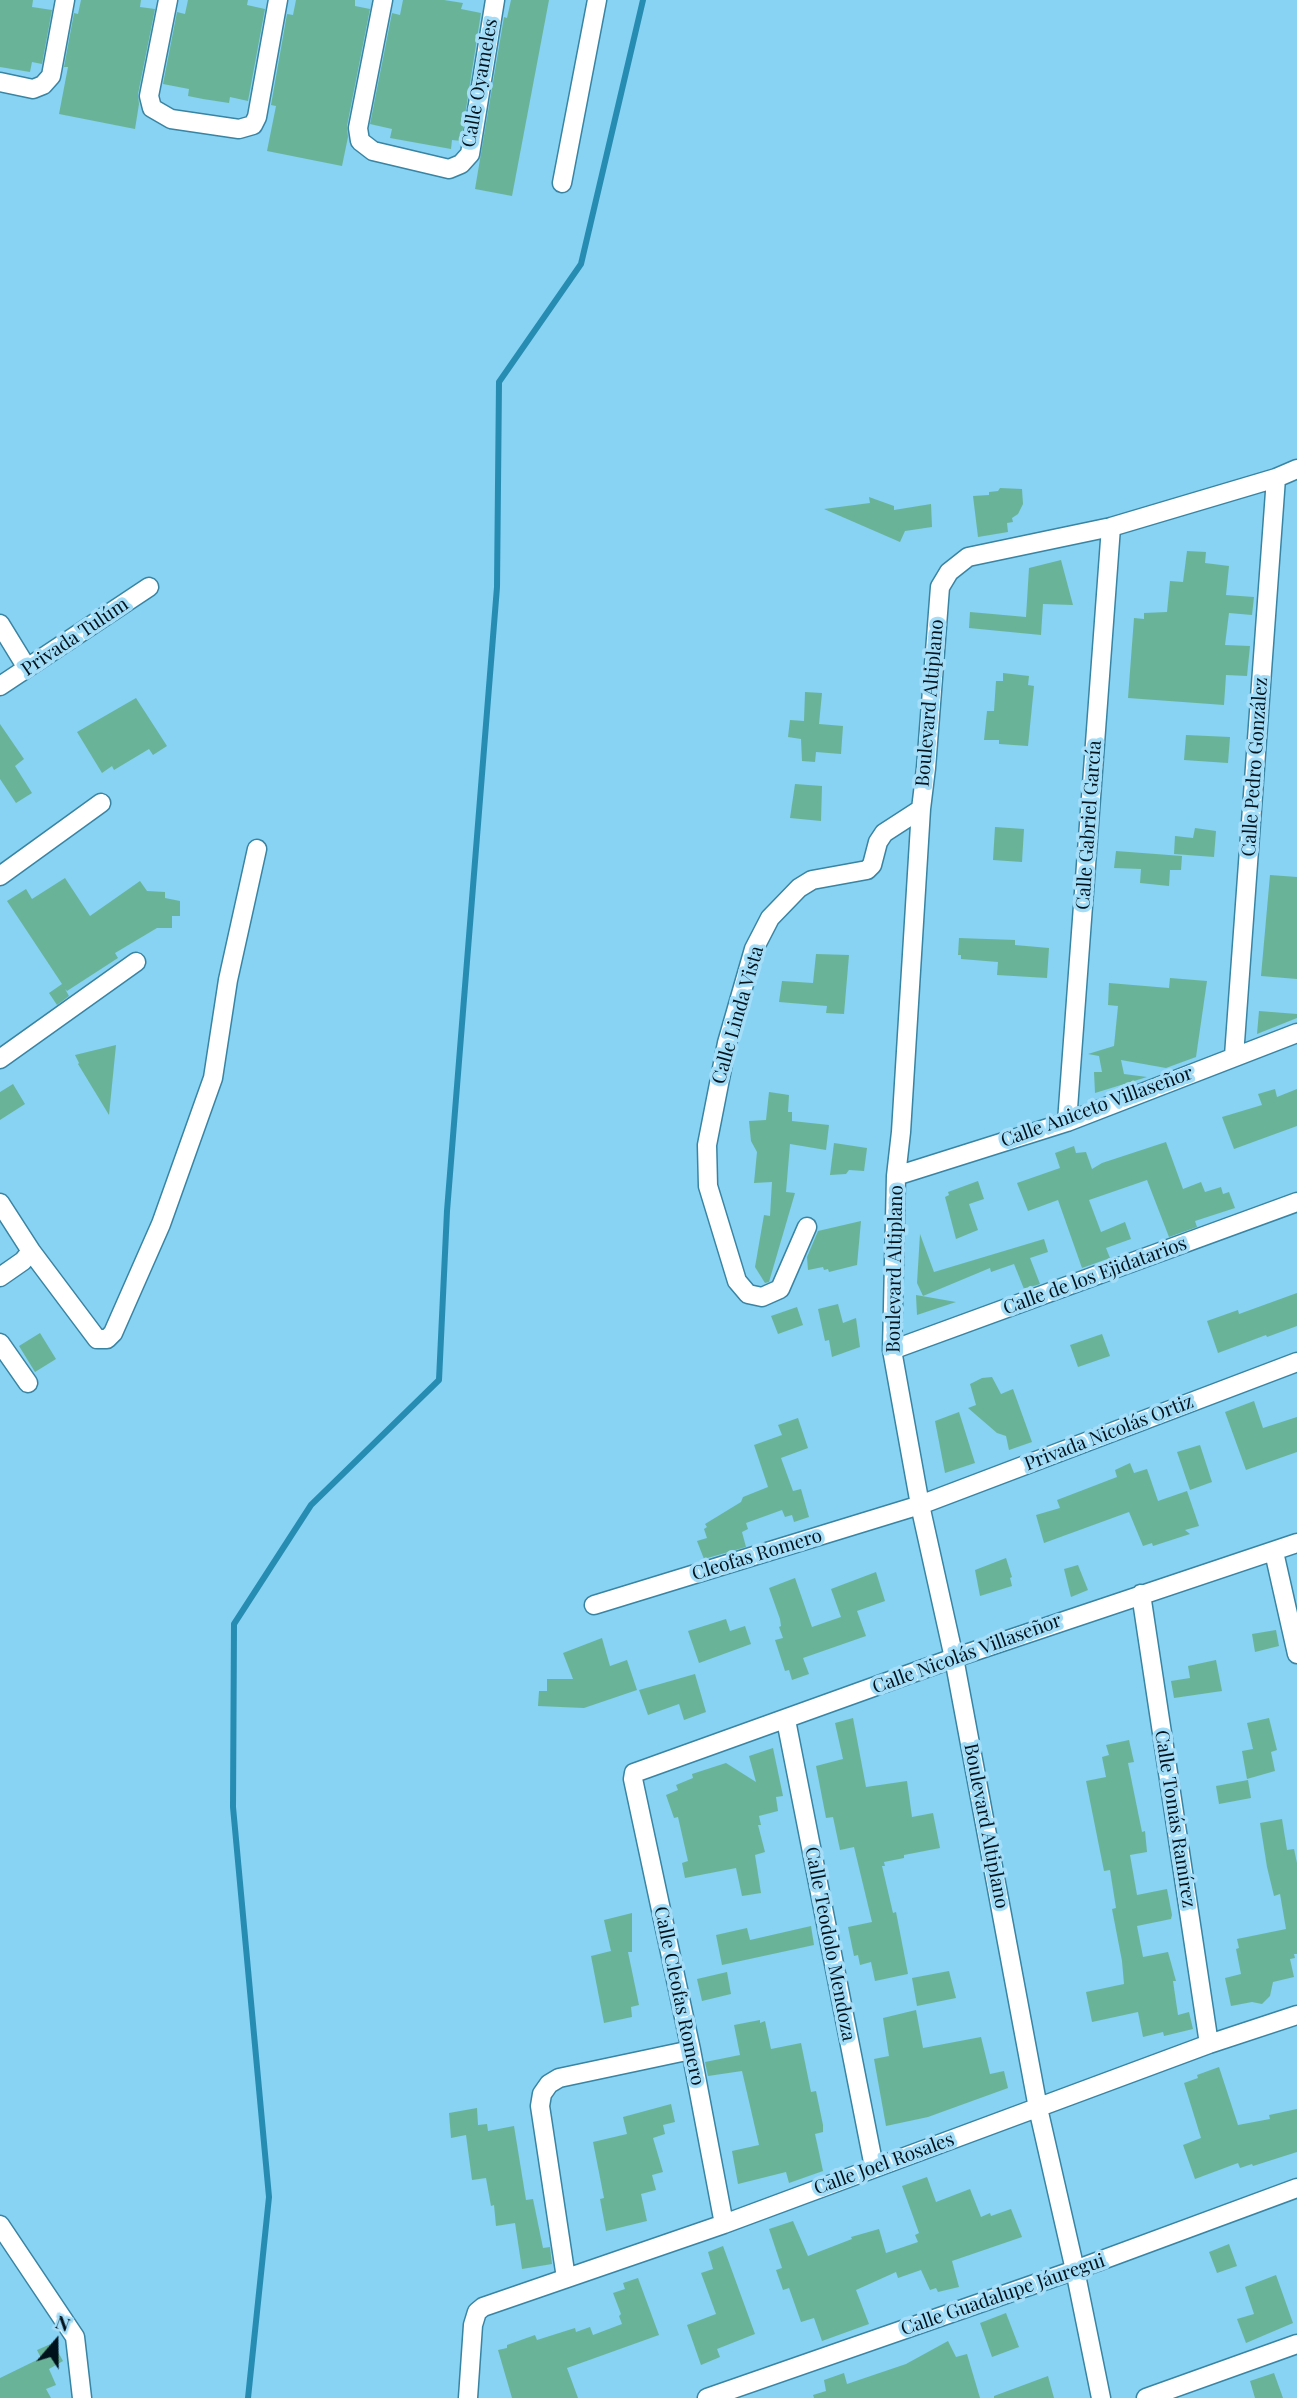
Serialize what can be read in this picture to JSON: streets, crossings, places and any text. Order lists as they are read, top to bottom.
{
  "streets": {
    "street": [
      "Calle Oyameles",
      "Privada Tulúm",
      "Boulevard Altiplano",
      "Calle Pedro González",
      "Calle Gabriel García",
      "Calle Linda Vista",
      "Calle Aniceto Villaseñor",
      "Calle de los Ejidatarios",
      "Privada Nicolás Ortiz",
      "Cleofas Romero",
      "Calle Nicolás Villaseñor",
      "Calle Tomás Ramírez",
      "Calle Teodolo Mendoza",
      "Calle Cleofas Romero",
      "Calle Joel Rosales",
      "Calle Guadalupe Jáuregui"
    ]
  },
  "crossings": [
    ["Boulevard Altiplano", "Calle Pedro González"],
    ["Boulevard Altiplano", "Calle Gabriel García"],
    ["Boulevard Altiplano", "Calle Linda Vista"],
    ["Boulevard Altiplano", "Calle Aniceto Villaseñor"],
    ["Boulevard Altiplano", "Calle de los Ejidatarios"],
    ["Boulevard Altiplano", "Privada Nicolás Ortiz"],
    ["Boulevard Altiplano", "Cleofas Romero"],
    ["Boulevard Altiplano", "Calle Nicolás Villaseñor"],
    ["Boulevard Altiplano", "Calle Joel Rosales"],
    ["Boulevard Altiplano", "Calle Guadalupe Jáuregui"],
    ["Calle Pedro González", "Calle Aniceto Villaseñor"],
    ["Calle Gabriel García", "Calle Aniceto Villaseñor"],
    ["Privada Nicolás Ortiz", "Cleofas Romero"],
    ["Calle Nicolás Villaseñor", "Calle Tomás Ramírez"],
    ["Calle Nicolás Villaseñor", "Calle Teodolo Mendoza"],
    ["Calle Nicolás Villaseñor", "Calle Cleofas Romero"],
    ["Calle Tomás Ramírez", "Calle Joel Rosales"],
    ["Calle Teodolo Mendoza", "Calle Joel Rosales"],
    ["Calle Cleofas Romero", "Calle Joel Rosales"]
  ],
  "north": "top"
}
